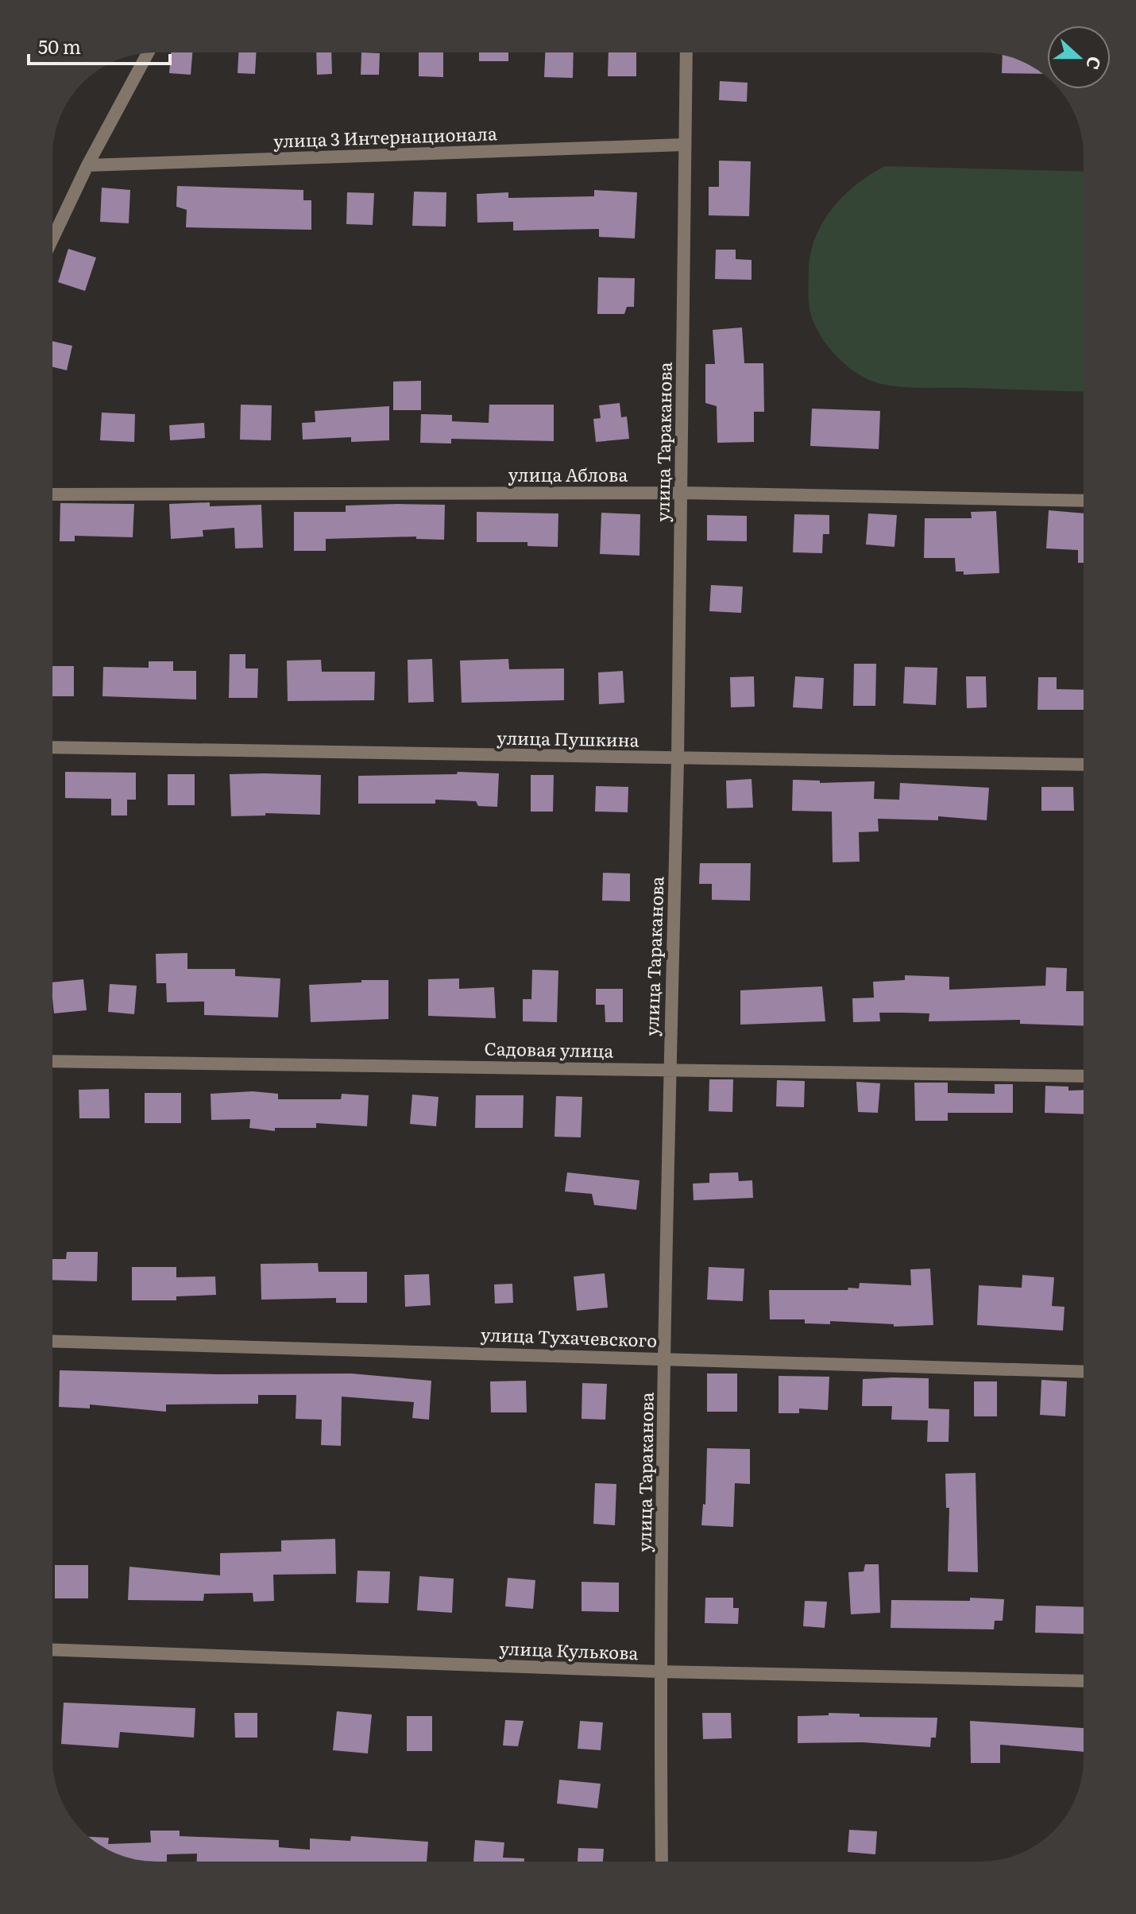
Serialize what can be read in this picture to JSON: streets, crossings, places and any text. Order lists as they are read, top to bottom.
{
  "streets": {
    "street": [
      "улица 3 Интернационала",
      "улица Тараканова",
      "улица Аблова",
      "улица Пушкина",
      "Садовая улица",
      "улица Тухачевского",
      "улица Кулькова"
    ]
  },
  "crossings": [
    ["улица 3 Интернационала", "улица Тараканова"],
    ["улица Тараканова", "улица Аблова"],
    ["улица Тараканова", "улица Пушкина"],
    ["улица Тараканова", "Садовая улица"],
    ["улица Тараканова", "улица Тухачевского"],
    ["улица Тараканова", "улица Кулькова"]
  ],
  "scale_bar": "50 m",
  "north": "right"
}
